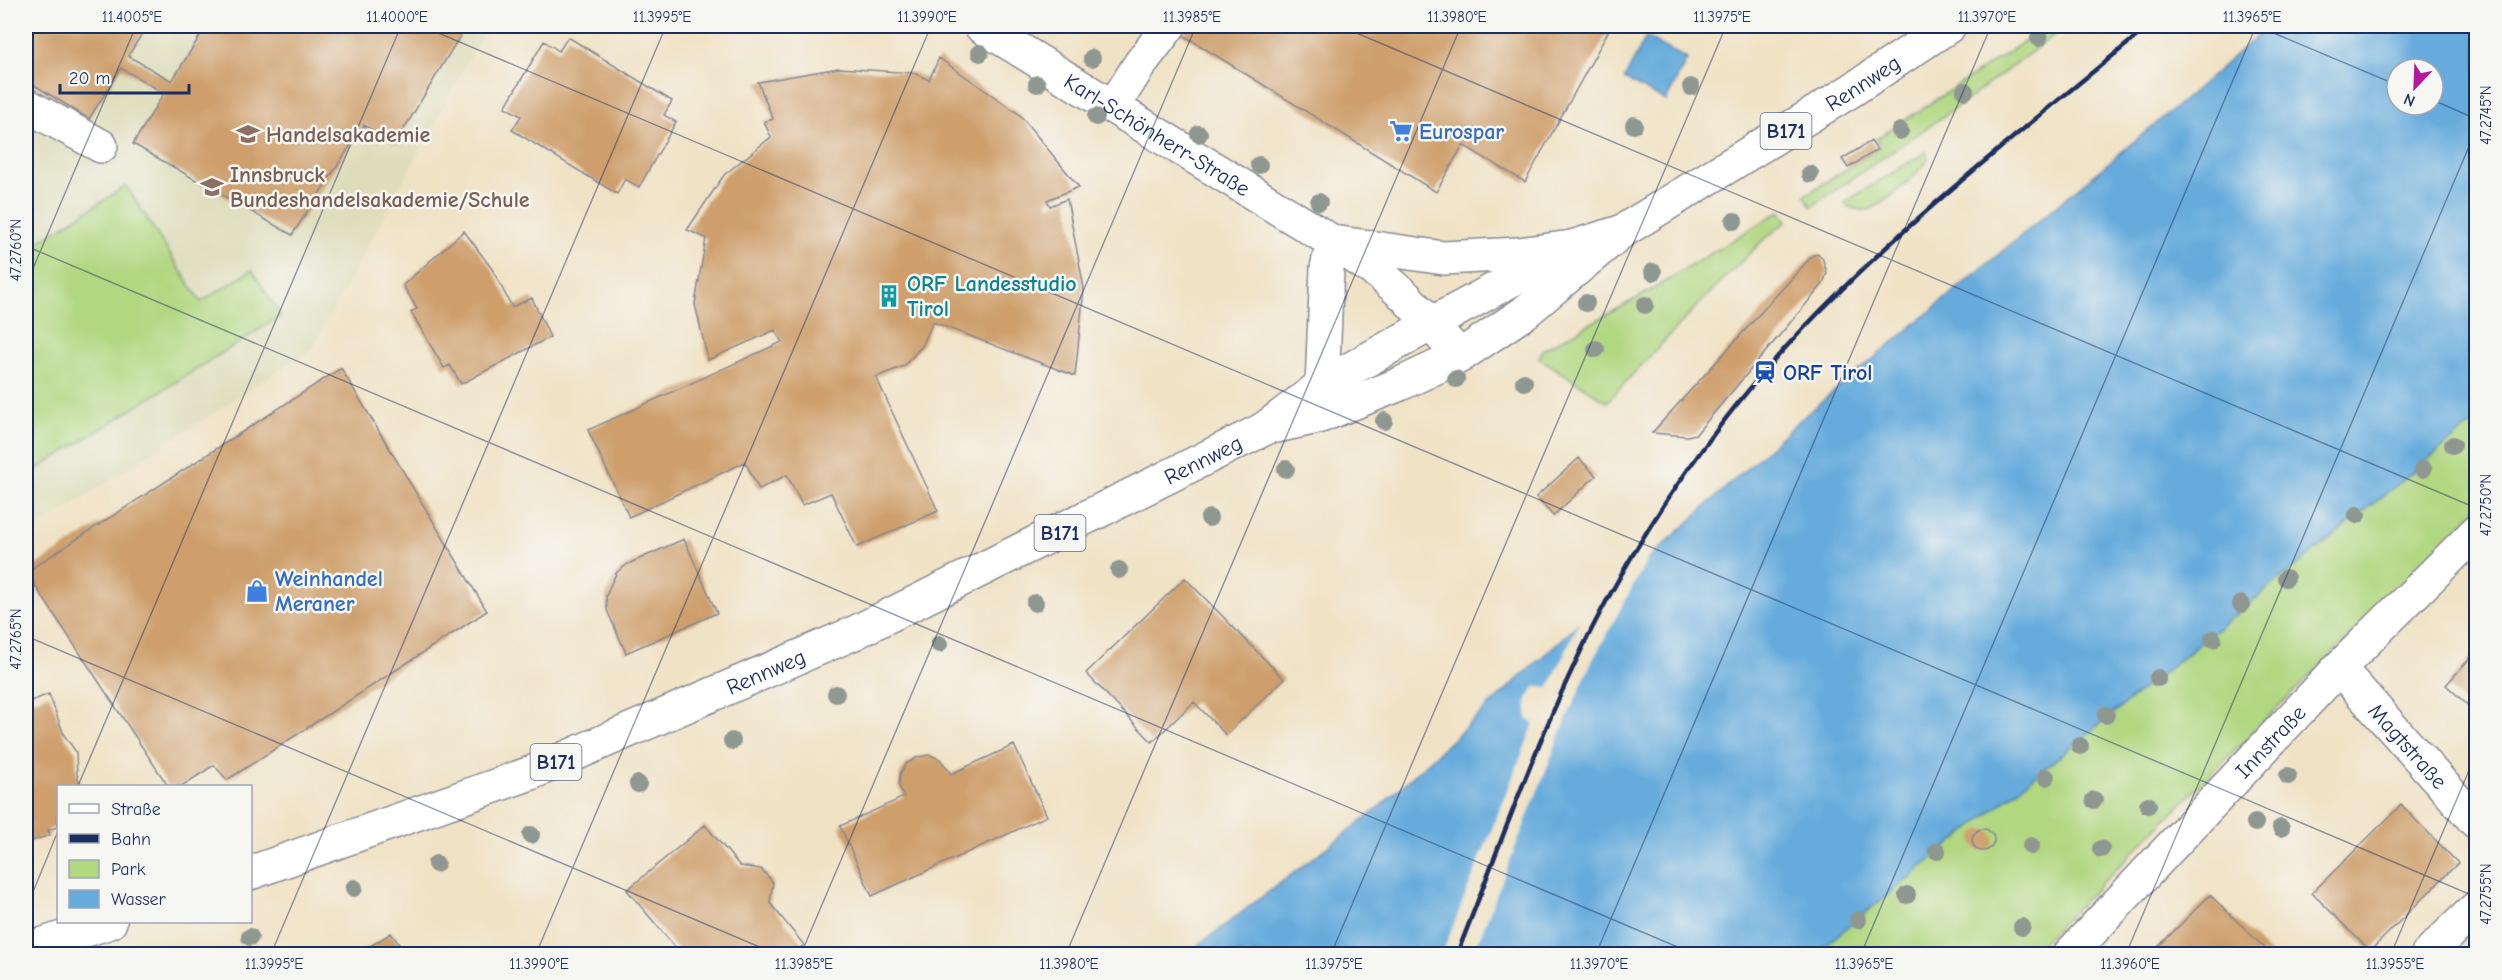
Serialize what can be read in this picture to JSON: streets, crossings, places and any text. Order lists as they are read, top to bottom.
{
  "streets": {
    "main road": [
      "Rennweg",
      "B171",
      "Karl-Schönherr-Straße",
      "Innstraße",
      "Magtstraße"
    ]
  },
  "crossings": [
    ["Rennweg", "Karl-Schönherr-Straße"],
    ["Innstraße", "Magtstraße"]
  ],
  "places": {
    "supermarket": ["Eurospar"],
    "school or university": ["Handelsakademie", "Innsbruck Bundeshandelsakademie/Schule"],
    "building": ["ORF Landesstudio Tirol"],
    "station": ["ORF Tirol"],
    "shop": ["Weinhandel Meraner"]
  },
  "legend": [
    "Straße",
    "Bahn",
    "Park",
    "Wasser"
  ],
  "scale_bar": "20 m",
  "north": "bottom left",
  "coordinates": [
    "11.4005°E",
    "11.4000°E",
    "11.3995°E",
    "11.3990°E",
    "11.3985°E",
    "11.3980°E",
    "11.3975°E",
    "11.3970°E",
    "11.3965°E",
    "47.2745°N",
    "47.2760°N",
    "47.2750°N",
    "47.2765°N",
    "47.2755°N",
    "11.3960°E",
    "11.3955°E"
  ]
}
